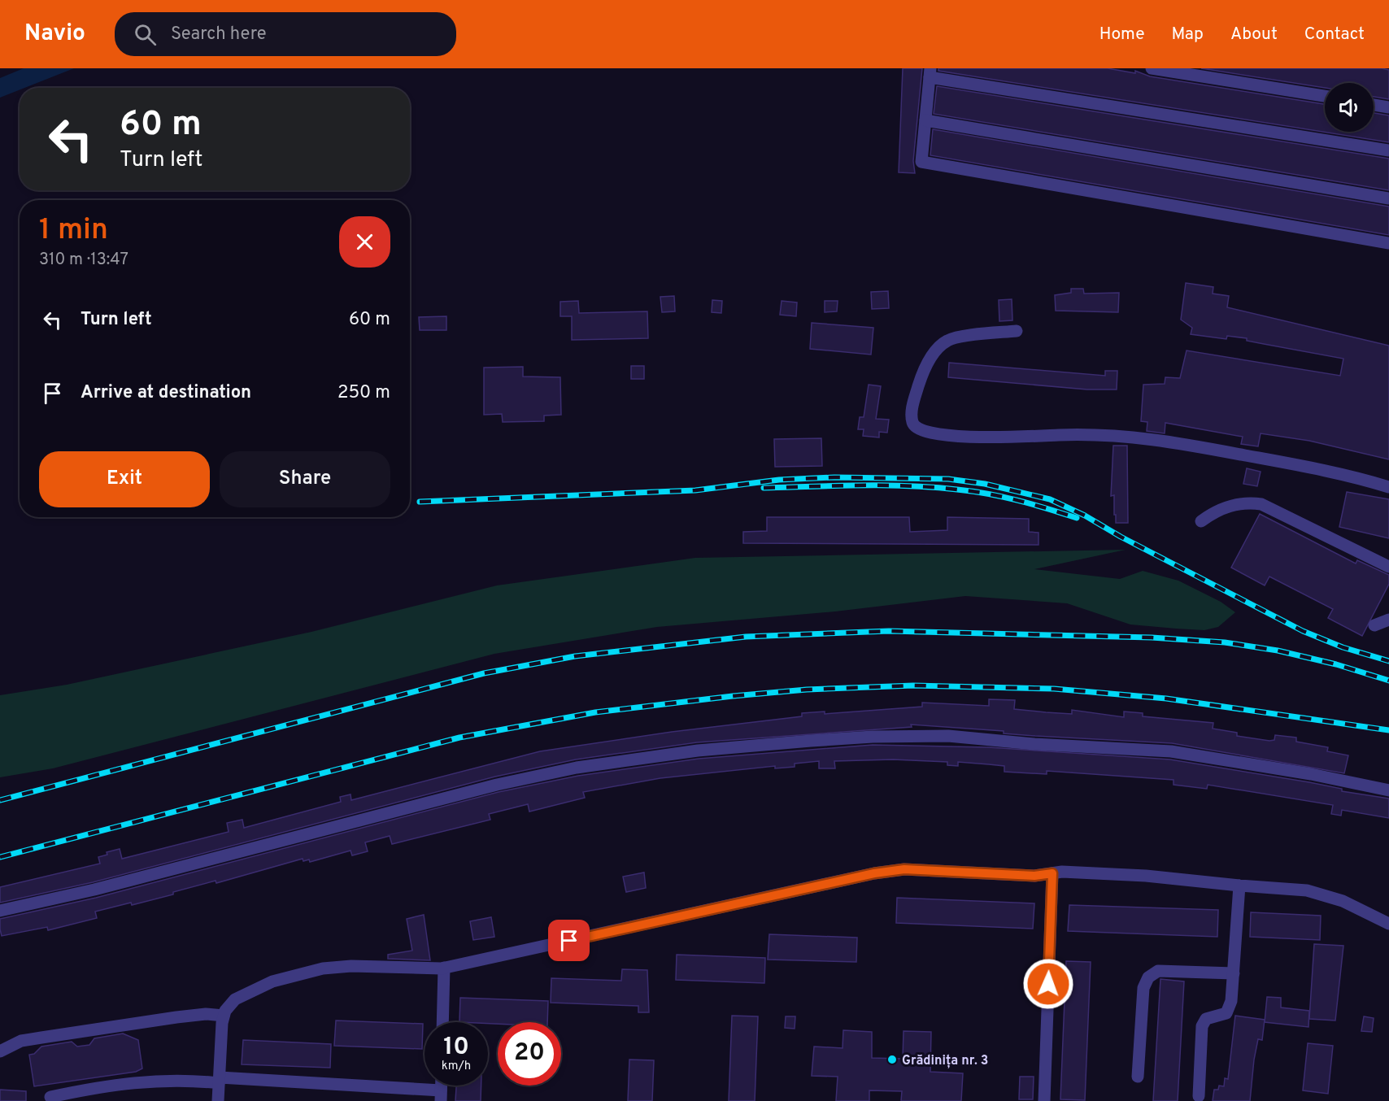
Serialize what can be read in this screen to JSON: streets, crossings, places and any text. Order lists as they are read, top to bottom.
{
  "places": ["Grădinița nr. 3"],
  "page": {
    "header": "Navio",
    "search": "Search here",
    "nav": [
      "Home",
      "Map",
      "About",
      "Contact"
    ],
    "turn": ["60 m", "Turn left"],
    "heading": ["1 min", "310 m · 13:47"],
    "list": [
      {
        "name": "Turn left",
        "value": "60 m"
      },
      {
        "name": "Arrive at destination",
        "value": "250 m"
      }
    ],
    "buttons": ["Exit", "Share"],
    "speed": "10 km/h",
    "limit": "20"
  }
}
